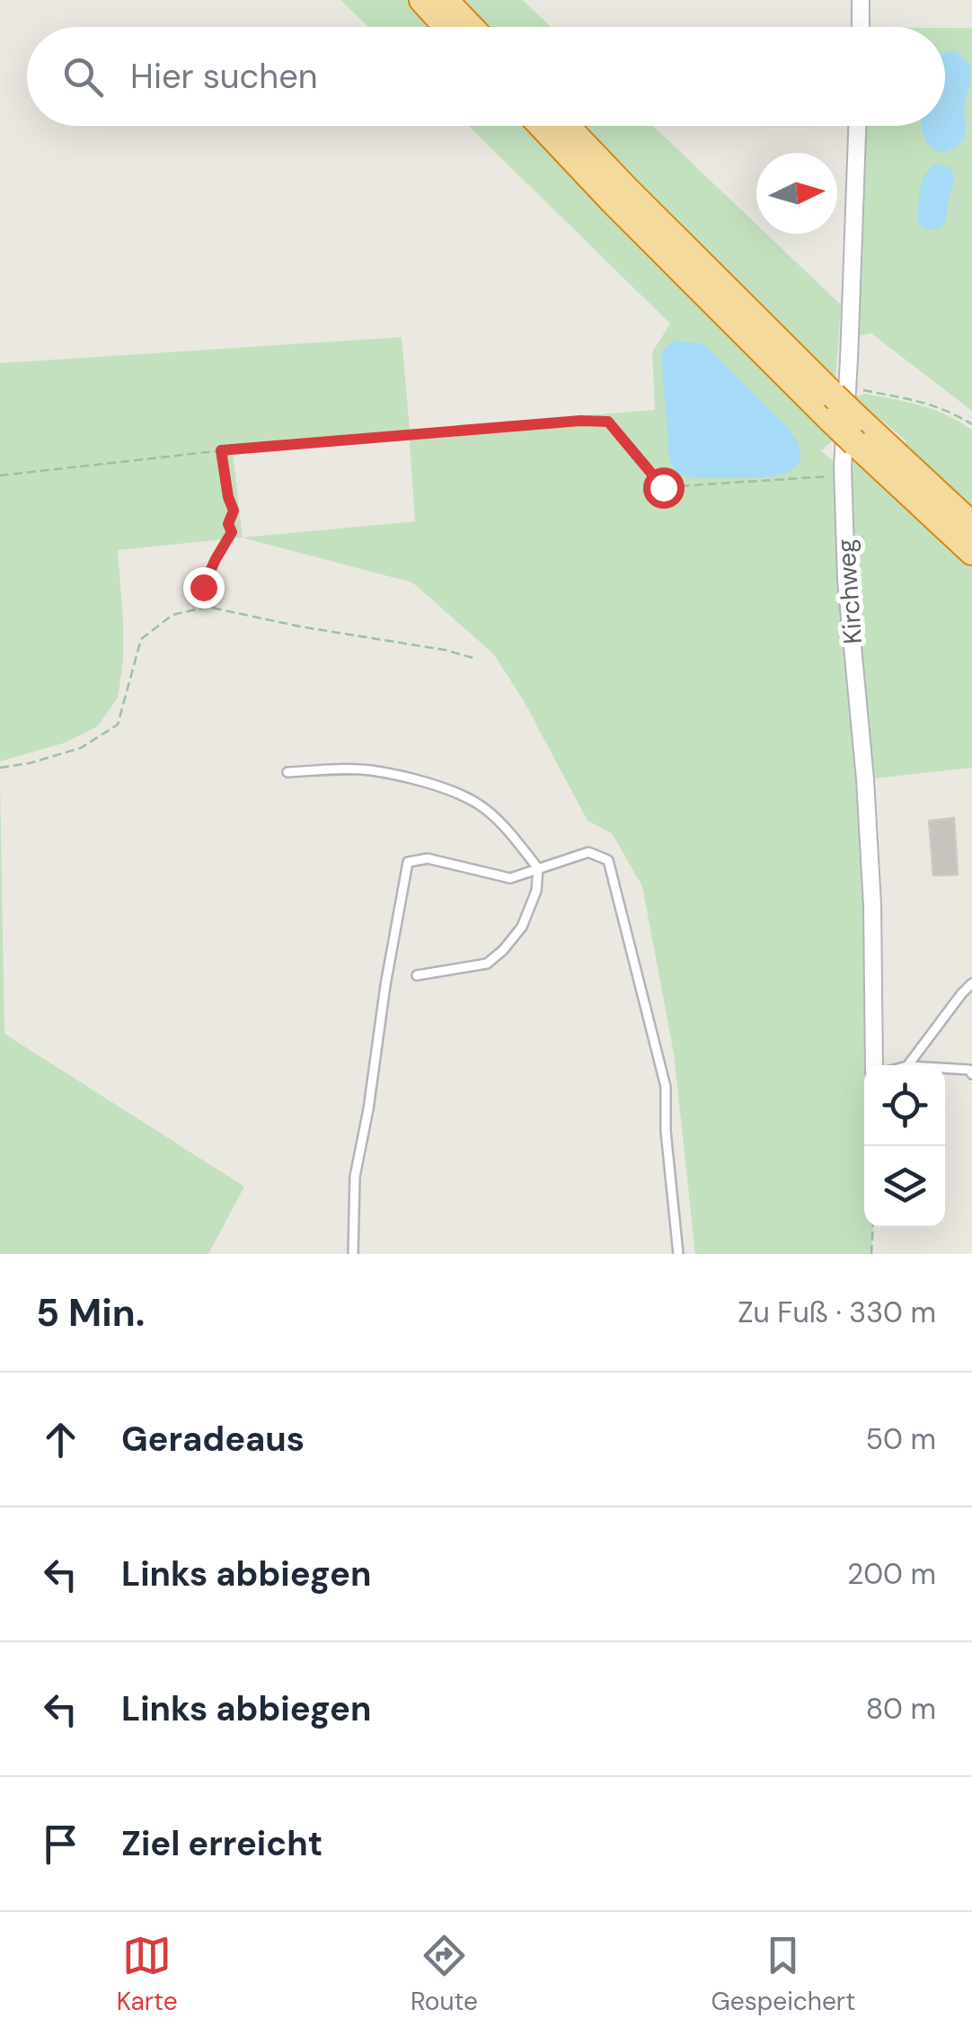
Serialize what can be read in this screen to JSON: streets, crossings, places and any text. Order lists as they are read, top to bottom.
{
  "streets": {
    "street": ["Kirchweg"]
  },
  "north": "right",
  "page": {
    "search": "Hier suchen",
    "heading": ["5 Min.", "Zu Fuß · 330 m"],
    "list": [
      ["Geradeaus", "50 m"],
      ["Links abbiegen", "200 m"],
      ["Links abbiegen", "80 m"],
      "Ziel erreicht"
    ],
    "nav": ["Karte", "Route", "Gespeichert"]
  }
}
